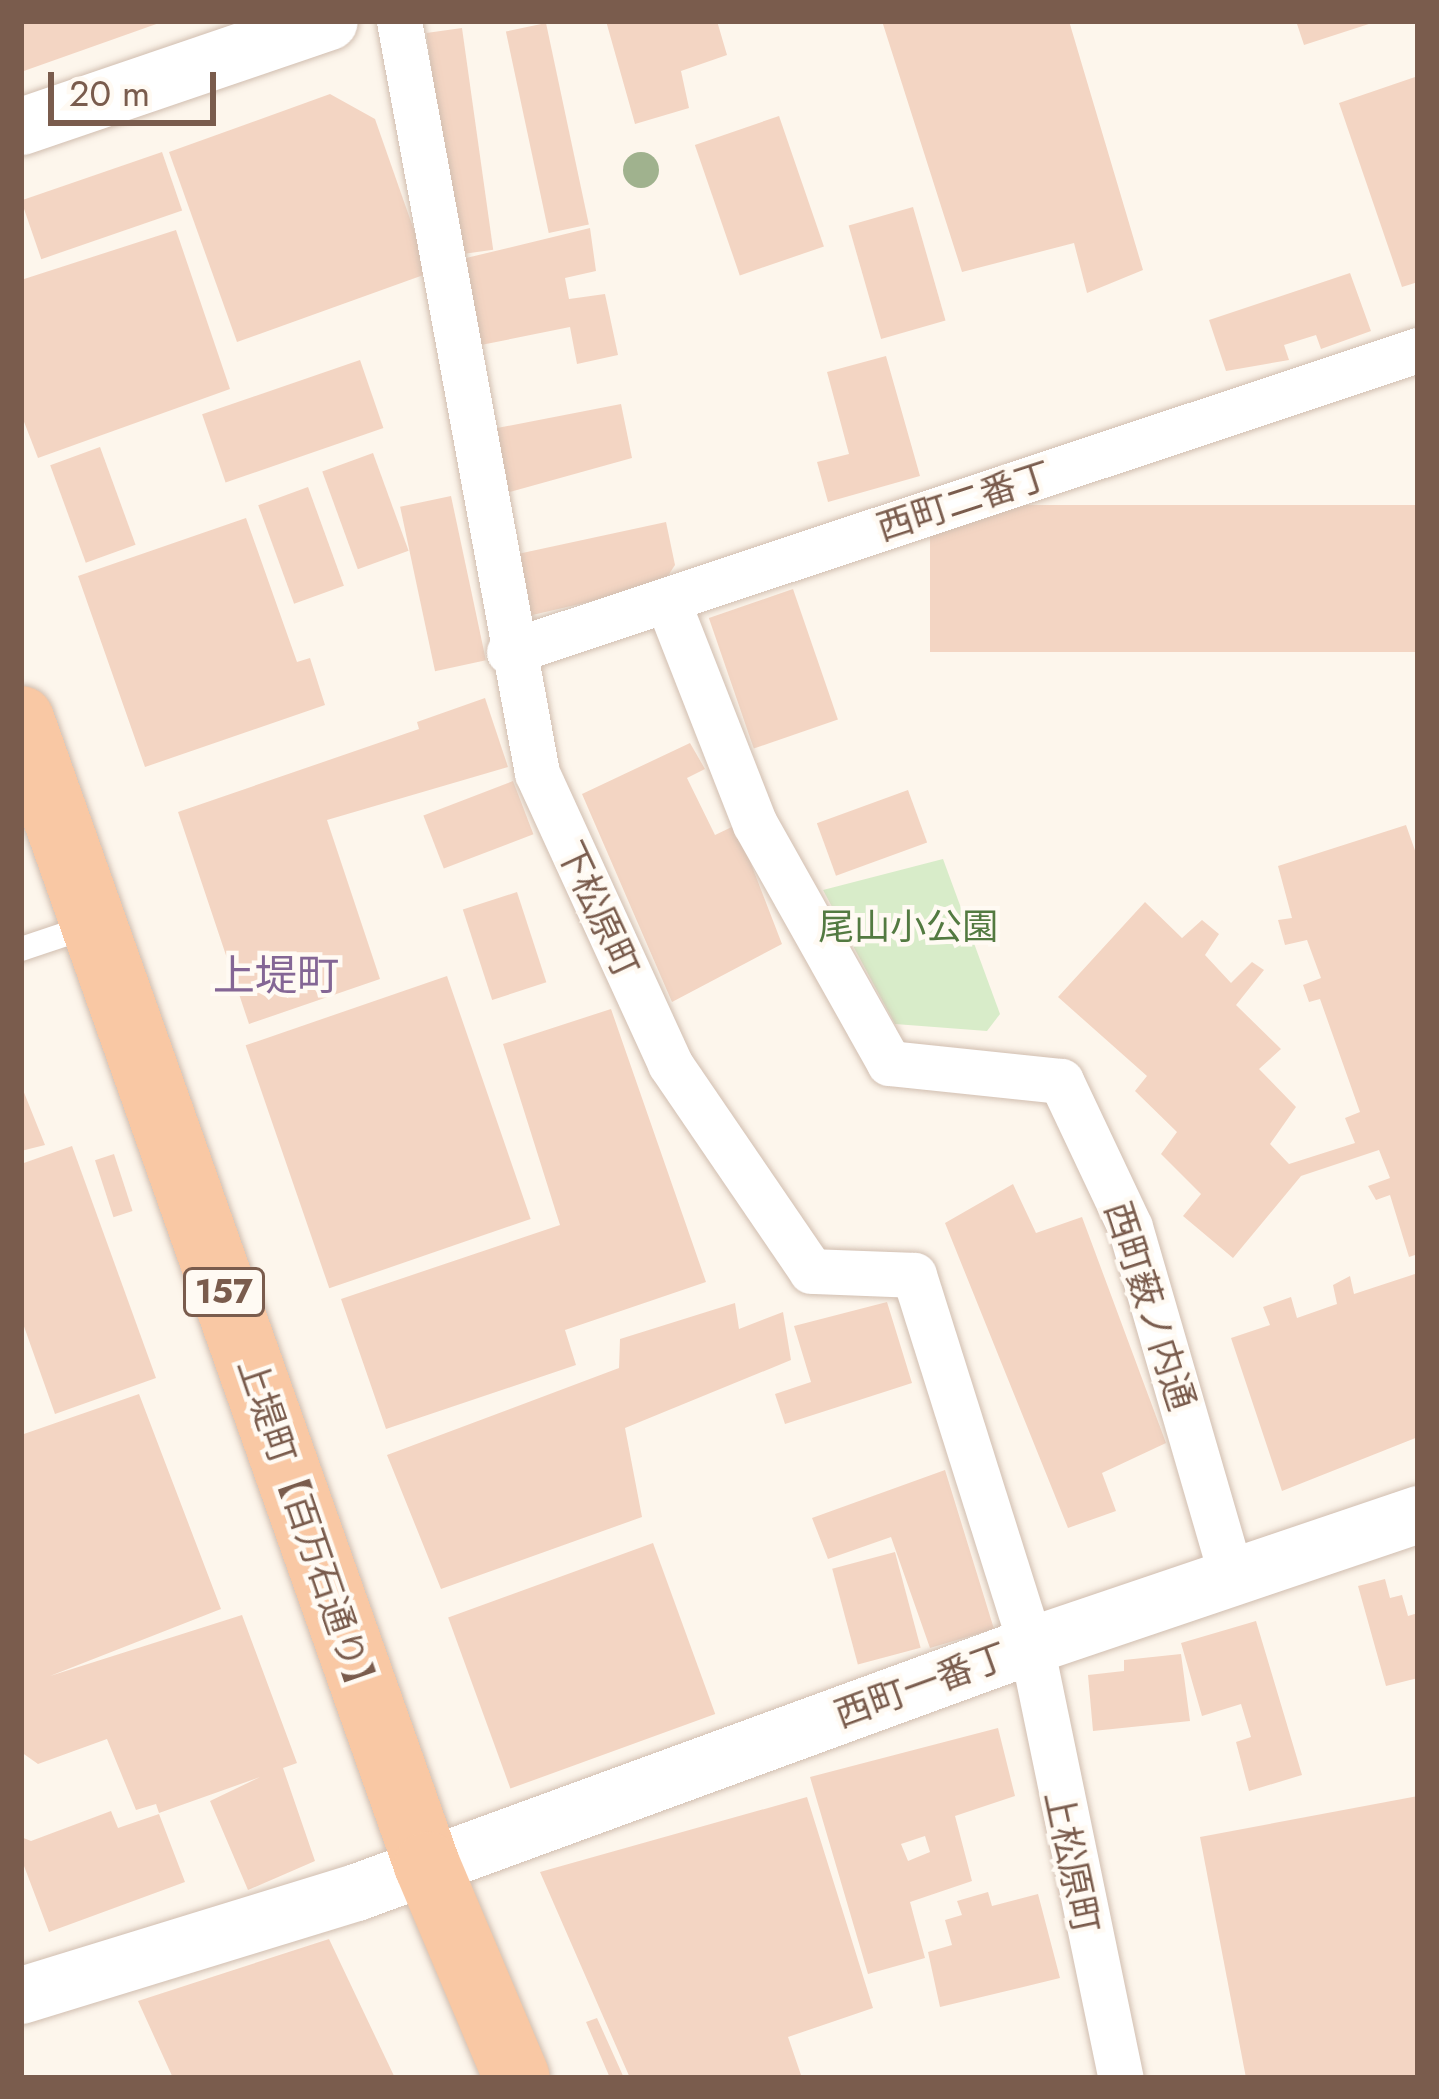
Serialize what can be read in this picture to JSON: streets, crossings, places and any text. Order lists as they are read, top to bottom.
{
  "streets": {
    "highway": ["157", "上堤町【百万石通り】"],
    "street": [
      "西町二番丁",
      "下松原町",
      "西町薮ノ内通",
      "西町一番丁",
      "上松原町"
    ]
  },
  "crossings": [
    ["西町二番丁", "下松原町"],
    ["西町二番丁", "西町薮ノ内通"],
    ["下松原町", "西町一番丁"],
    ["下松原町", "上松原町"],
    ["157", "上堤町【百万石通り】"],
    ["157", "西町一番丁"],
    ["西町薮ノ内通", "西町一番丁"],
    ["上堤町【百万石通り】", "西町一番丁"],
    ["西町一番丁", "上松原町"]
  ],
  "districts": ["上堤町"],
  "parks": ["尾山小公園"],
  "scale_bar": "20 m"
}
